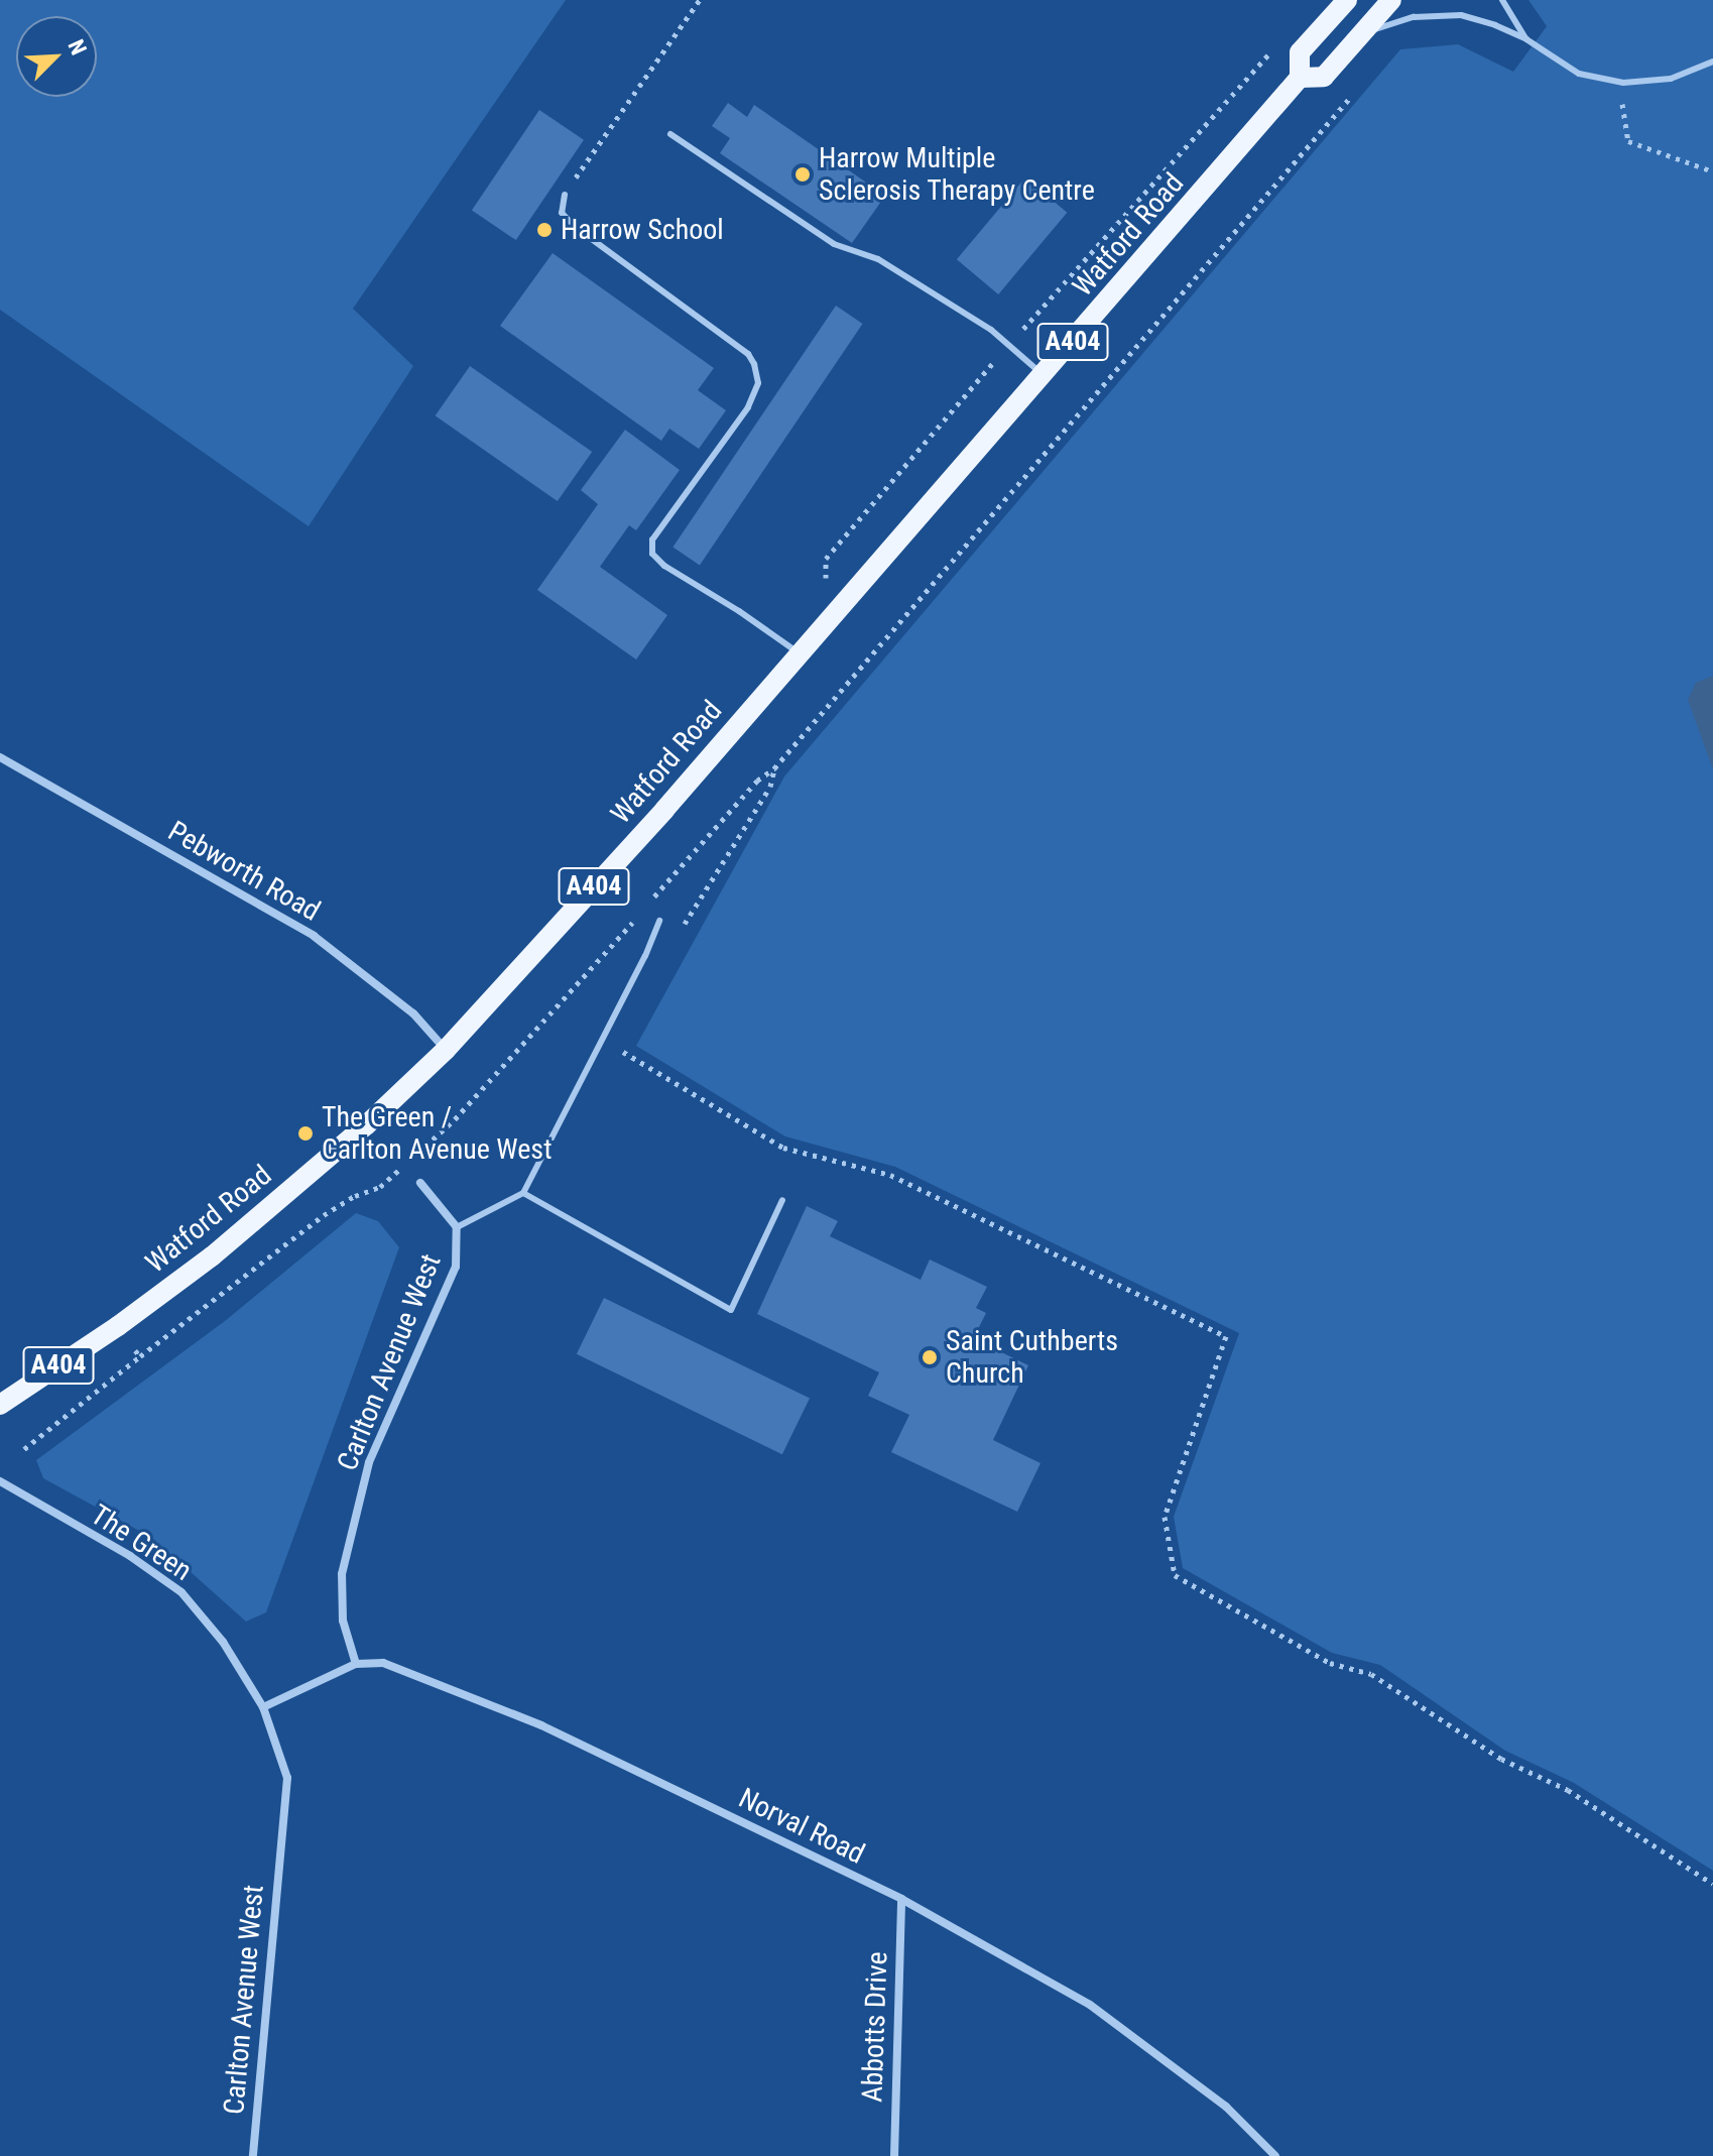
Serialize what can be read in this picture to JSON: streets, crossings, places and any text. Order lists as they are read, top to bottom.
{
  "streets": {
    "main road": ["Watford Road", "A404"],
    "street": [
      "Pebworth Road",
      "Carlton Avenue West",
      "The Green",
      "Norval Road",
      "Abbotts Drive"
    ]
  },
  "crossings": [
    ["Watford Road", "Pebworth Road"],
    ["Carlton Avenue West", "The Green"],
    ["Carlton Avenue West", "Norval Road"],
    ["Norval Road", "Abbotts Drive"]
  ],
  "places": [
    "Harrow Multiple Sclerosis Therapy Centre",
    "Harrow School",
    "The Green / Carlton Avenue West",
    "Saint Cuthberts Church"
  ],
  "north": "top right"
}
